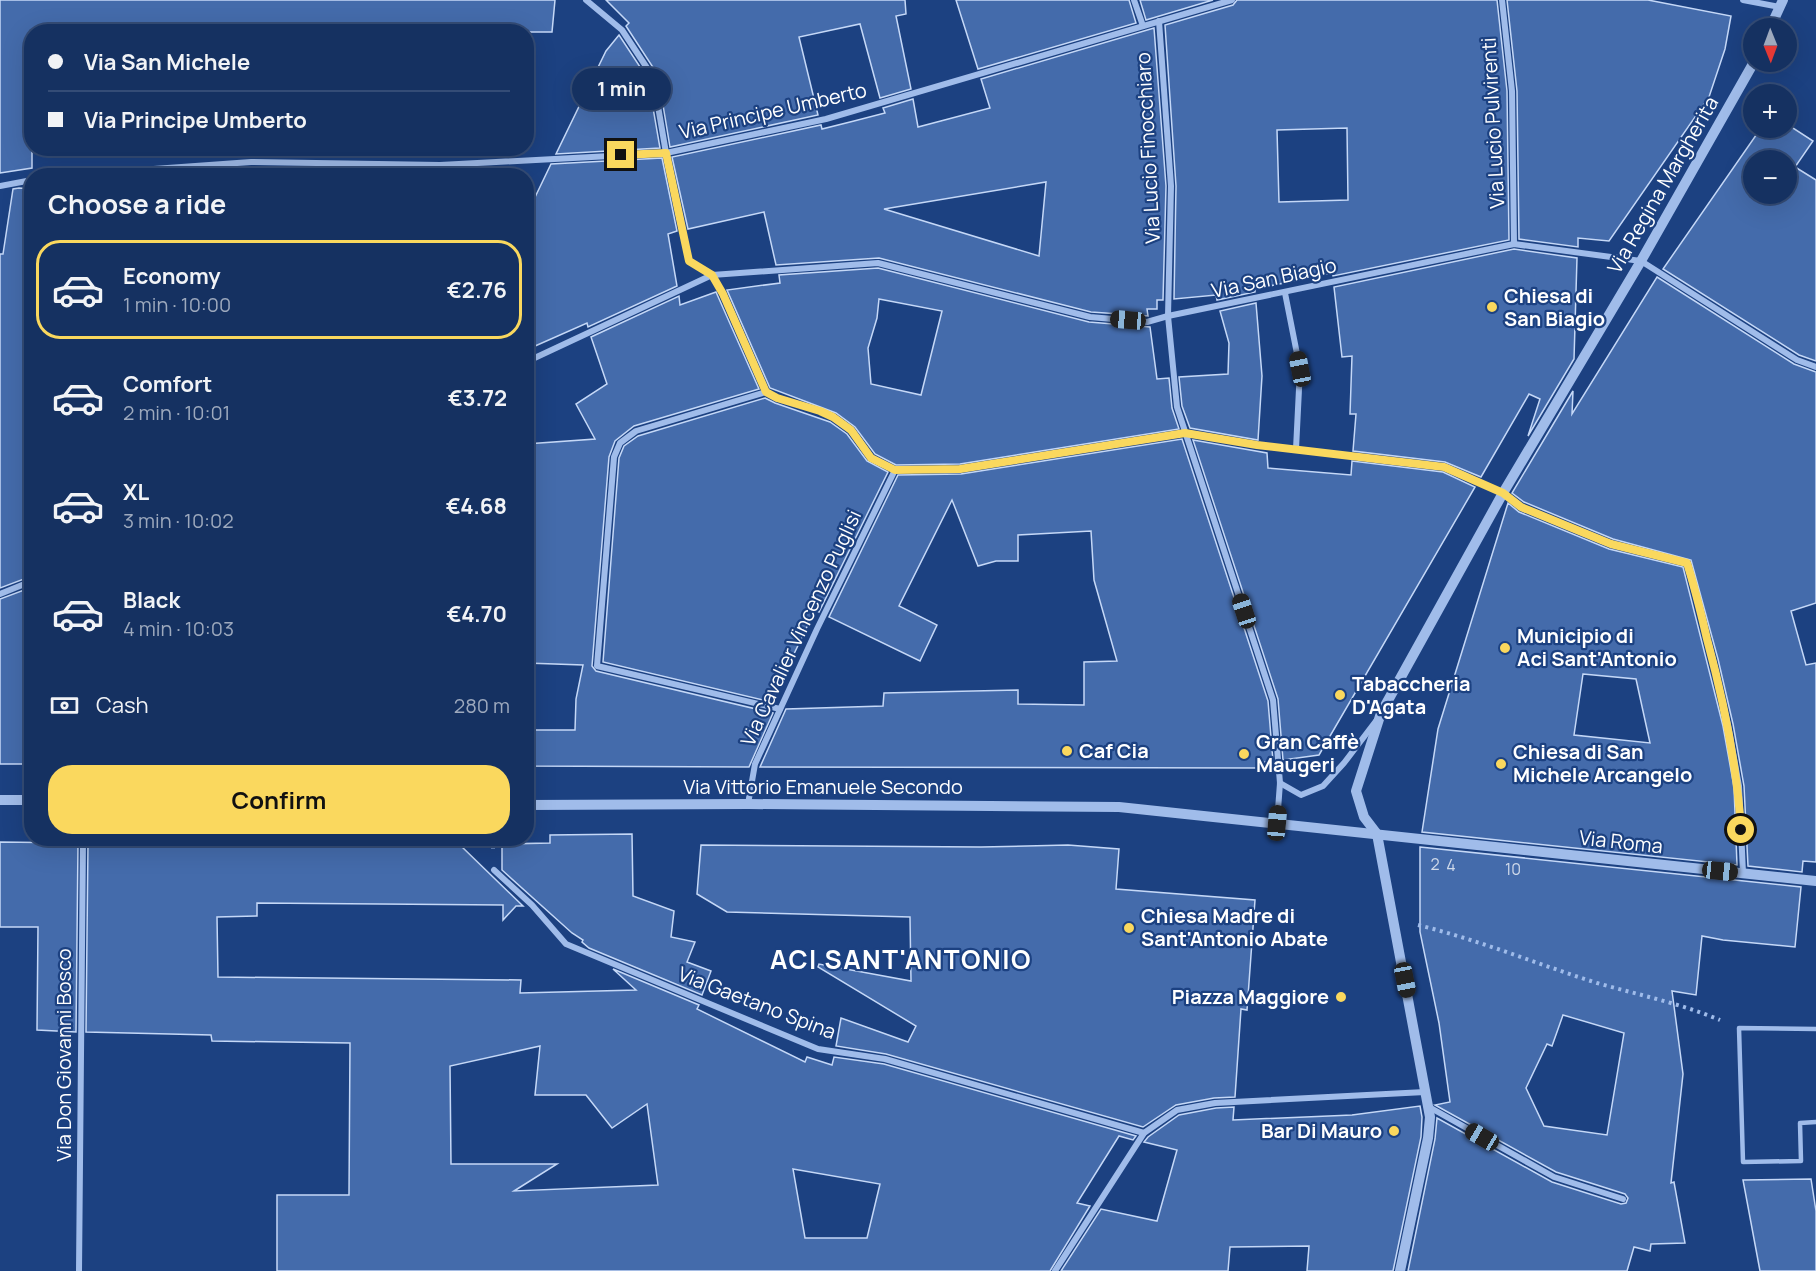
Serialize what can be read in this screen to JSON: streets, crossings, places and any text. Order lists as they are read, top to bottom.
{
  "streets": {
    "street": [
      "Via Principe Umberto",
      "Via Lucio Pulvirenti",
      "Via Lucio Finocchiaro",
      "Via Regina Margherita",
      "Via San Biagio",
      "Via Cavalier Vincenzo Puglisi",
      "Via Vittorio Emanuele Secondo",
      "Via Roma",
      "Via Gaetano Spina",
      "Via Don Giovanni Bosco"
    ]
  },
  "crossings": [
    ["Via Principe Umberto", "Via Lucio Finocchiaro"],
    ["Via Lucio Pulvirenti", "Via San Biagio"],
    ["Via Lucio Finocchiaro", "Via San Biagio"],
    ["Via Lucio Finocchiaro", "Via Vittorio Emanuele Secondo"],
    ["Via Lucio Finocchiaro", "Via Roma"],
    ["Via Regina Margherita", "Via San Biagio"],
    ["Via Regina Margherita", "Via Roma"],
    ["Via Cavalier Vincenzo Puglisi", "Via Vittorio Emanuele Secondo"],
    ["Via Vittorio Emanuele Secondo", "Via Roma"]
  ],
  "districts": ["ACI SANT'ANTONIO"],
  "places": [
    "Chiesa di San Biagio",
    "Municipio di Aci Sant'Antonio",
    "Tabaccheria D'Agata",
    "Caf Cia",
    "Gran Caffè Maugeri",
    "Chiesa di San Michele Arcangelo",
    "Chiesa Madre di Sant'Antonio Abate",
    "Piazza Maggiore",
    "Bar Di Mauro"
  ],
  "house_numbers": ["2", "4", "10"],
  "north": "bottom",
  "page": {
    "map_buttons": ["+", "−"],
    "banner": ["Via San Michele", "Via Principe Umberto"],
    "bubble": "1 min",
    "heading": "Choose a ride",
    "list": [
      {
        "name": "Economy",
        "note": "1 min · 10:00",
        "value": "€2.76"
      },
      {
        "name": "Comfort",
        "note": "2 min · 10:01",
        "value": "€3.72"
      },
      {
        "name": "XL",
        "note": "3 min · 10:02",
        "value": "€4.68"
      },
      {
        "name": "Black",
        "note": "4 min · 10:03",
        "value": "€4.70"
      }
    ],
    "pay": ["Cash", "280 m"],
    "buttons": "Confirm"
  }
}
